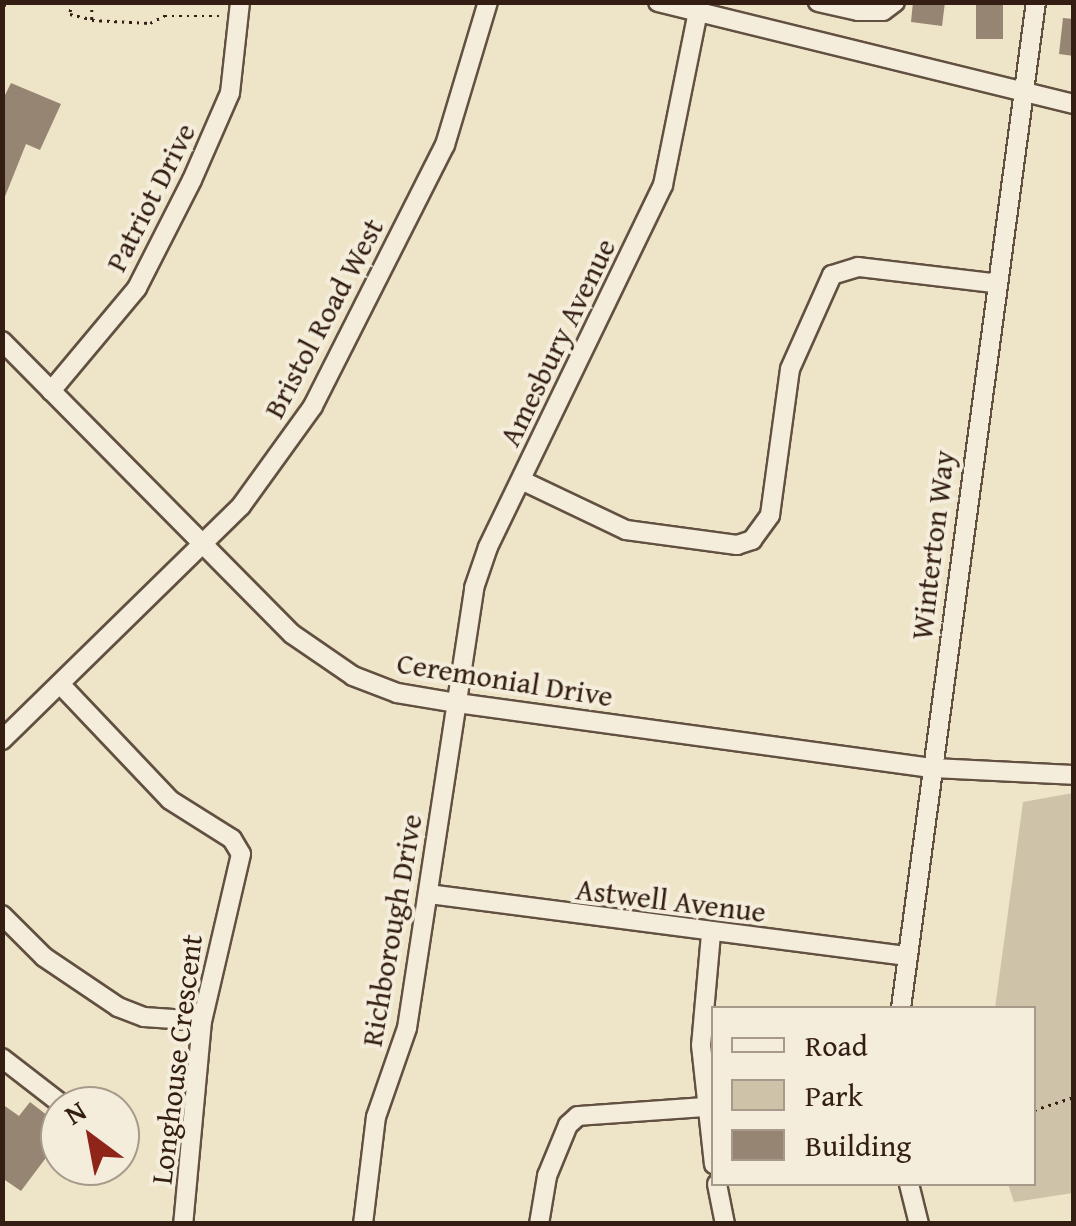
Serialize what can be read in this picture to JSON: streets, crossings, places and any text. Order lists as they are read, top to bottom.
{
  "streets": {
    "street": [
      "Patriot Drive",
      "Bristol Road West",
      "Amesbury Avenue",
      "Winterton Way",
      "Ceremonial Drive",
      "Astwell Avenue",
      "Richborough Drive",
      "Longhouse Crescent"
    ]
  },
  "crossings": [
    ["Patriot Drive", "Ceremonial Drive"],
    ["Bristol Road West", "Ceremonial Drive"],
    ["Bristol Road West", "Longhouse Crescent"],
    ["Amesbury Avenue", "Ceremonial Drive"],
    ["Amesbury Avenue", "Richborough Drive"],
    ["Winterton Way", "Ceremonial Drive"],
    ["Winterton Way", "Astwell Avenue"],
    ["Ceremonial Drive", "Richborough Drive"],
    ["Astwell Avenue", "Richborough Drive"]
  ],
  "legend": ["Road", "Park", "Building"],
  "north": "top left"
}
